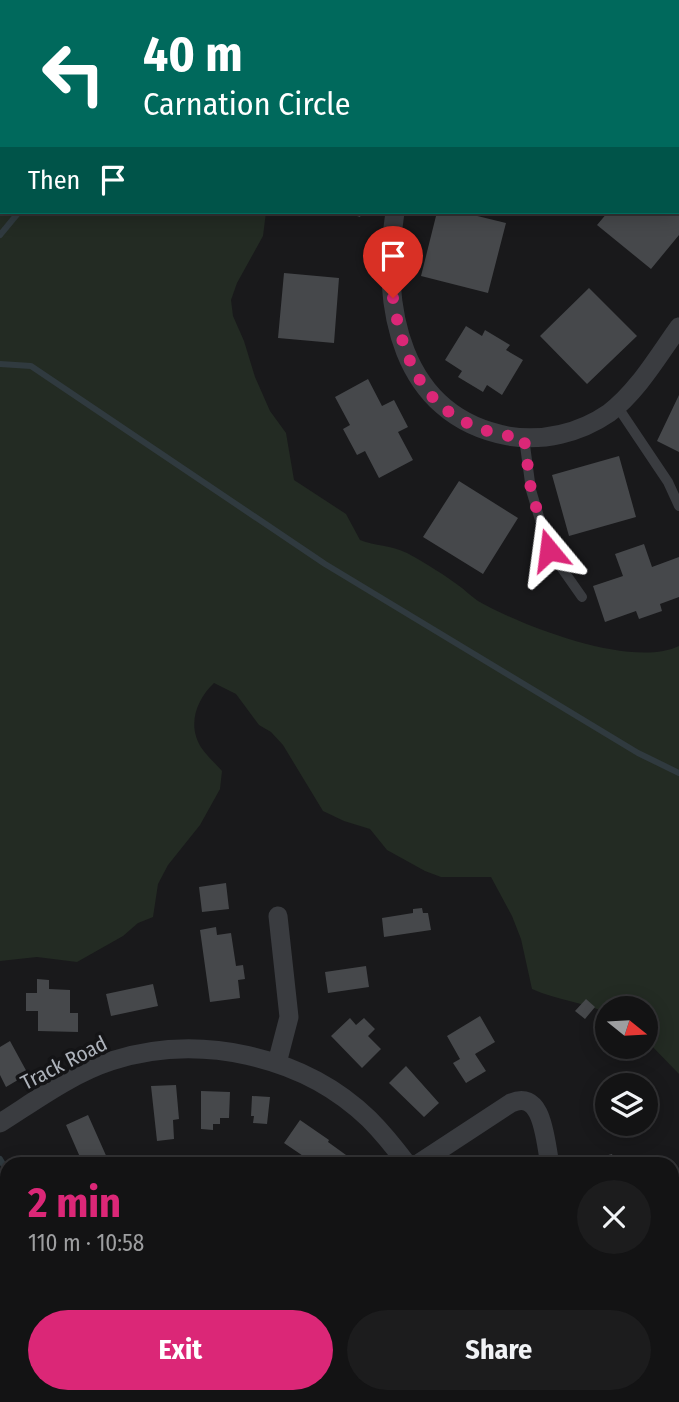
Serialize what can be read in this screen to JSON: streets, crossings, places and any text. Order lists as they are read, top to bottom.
{
  "streets": {
    "street": ["Track Road"]
  },
  "north": "right",
  "page": {
    "turn": ["40 m", "Carnation Circle"],
    "then": "Then",
    "heading": ["2 min", "110 m · 10:58"],
    "buttons": ["Exit", "Share"]
  }
}
